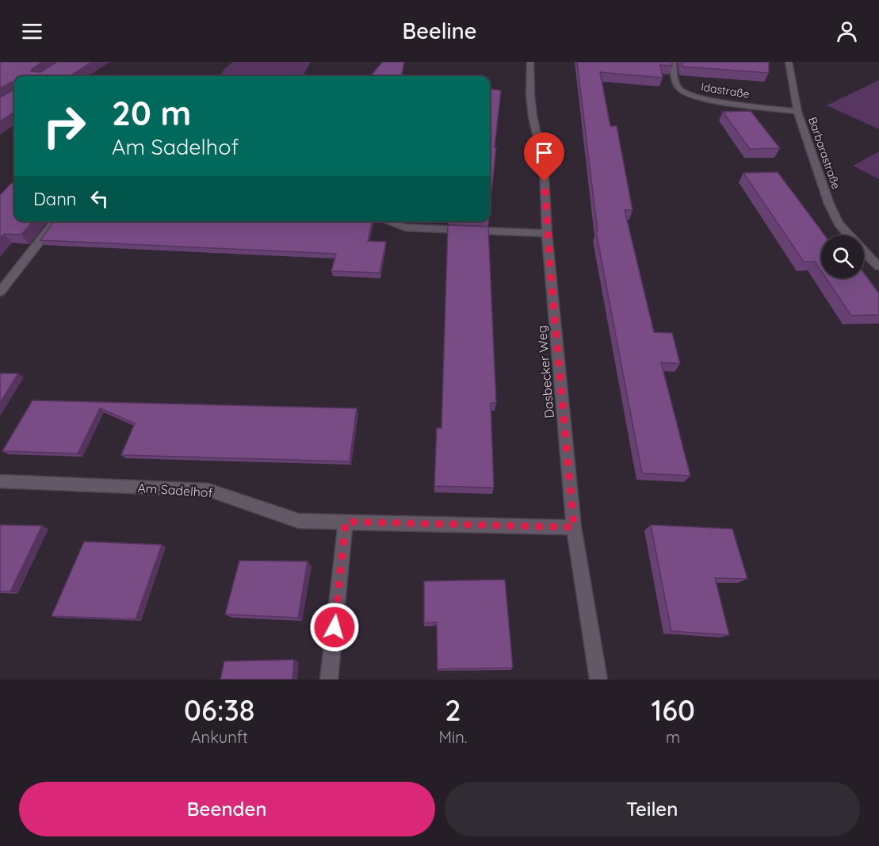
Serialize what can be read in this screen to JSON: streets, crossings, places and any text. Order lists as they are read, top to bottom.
{
  "streets": {
    "street": [
      "Idastraße",
      "Barbarastraße",
      "Dasbecker Weg",
      "Am Sadelhof"
    ]
  },
  "crossings": [
    ["Idastraße", "Barbarastraße"],
    ["Dasbecker Weg", "Am Sadelhof"]
  ],
  "page": {
    "header": "Beeline",
    "turn": ["20 m", "Am Sadelhof"],
    "then": "Dann",
    "eta": [
      "06:38",
      "Ankunft",
      "2",
      "Min.",
      "160",
      "m"
    ],
    "buttons": ["Beenden", "Teilen"]
  }
}
